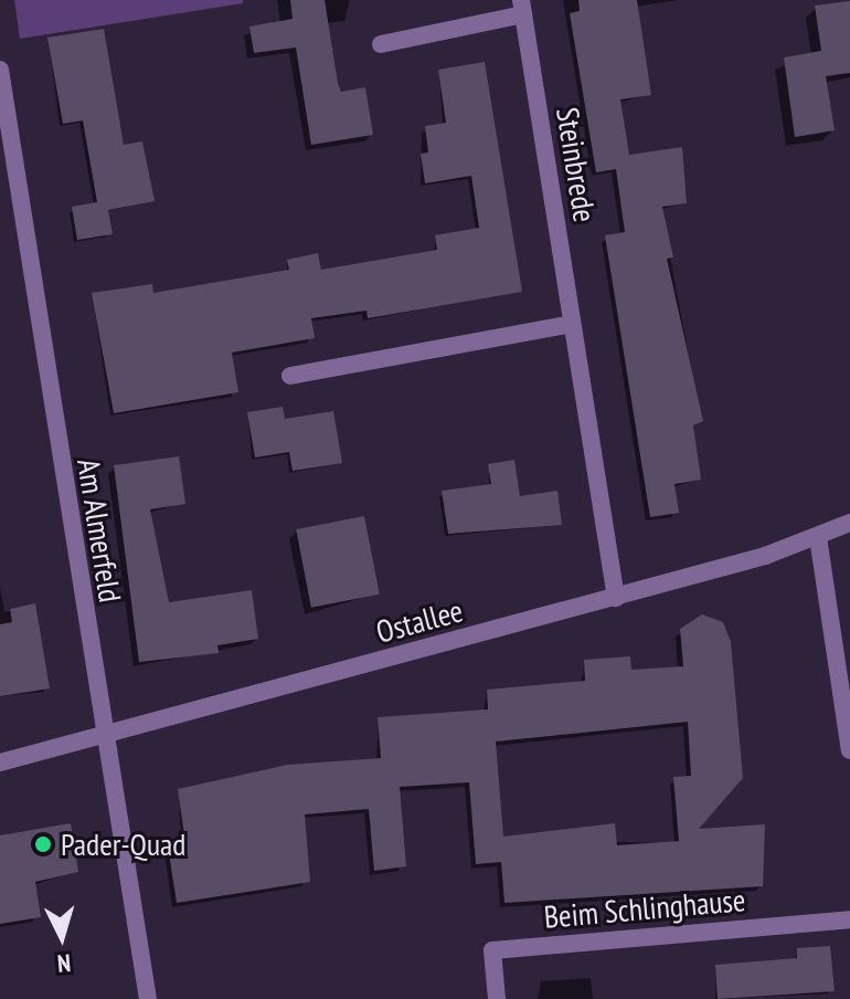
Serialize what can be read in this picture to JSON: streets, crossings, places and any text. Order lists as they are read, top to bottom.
{
  "streets": {
    "street": [
      "Steinbrede",
      "Am Almerfeld",
      "Ostallee",
      "Beim Schlinghause"
    ]
  },
  "crossings": [
    ["Steinbrede", "Ostallee"],
    ["Am Almerfeld", "Ostallee"]
  ],
  "places": ["Pader-Quad"],
  "north": "bottom"
}
